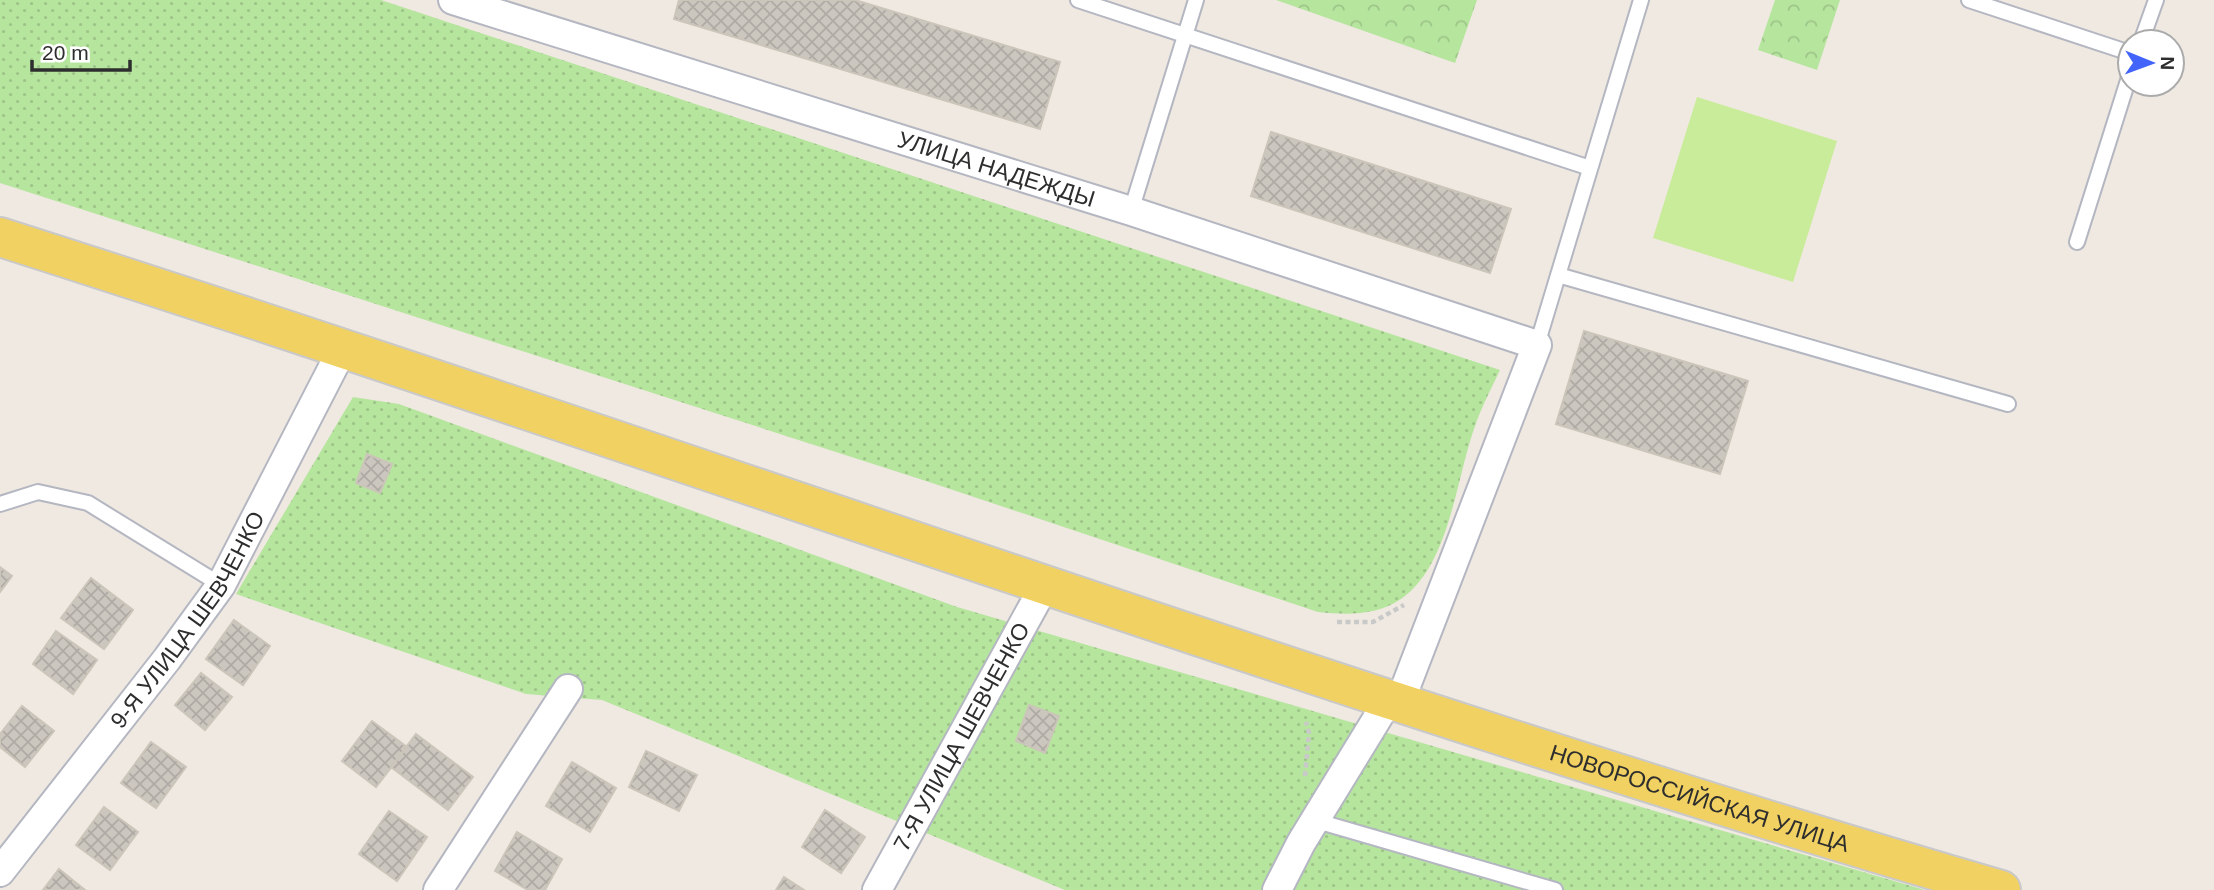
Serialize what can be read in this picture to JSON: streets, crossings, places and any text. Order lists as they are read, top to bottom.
{
  "streets": {
    "main road": ["НОВОРОССИЙСКАЯ УЛИЦА"],
    "street": ["УЛИЦА НАДЕЖДЫ", "9-Я УЛИЦА ШЕВЧЕНКО", "7-Я УЛИЦА ШЕВЧЕНКО"]
  },
  "crossings": [
    ["9-Я УЛИЦА ШЕВЧЕНКО", "НОВОРОССИЙСКАЯ УЛИЦА"],
    ["7-Я УЛИЦА ШЕВЧЕНКО", "НОВОРОССИЙСКАЯ УЛИЦА"]
  ],
  "scale_bar": "20 m",
  "north": "right"
}
